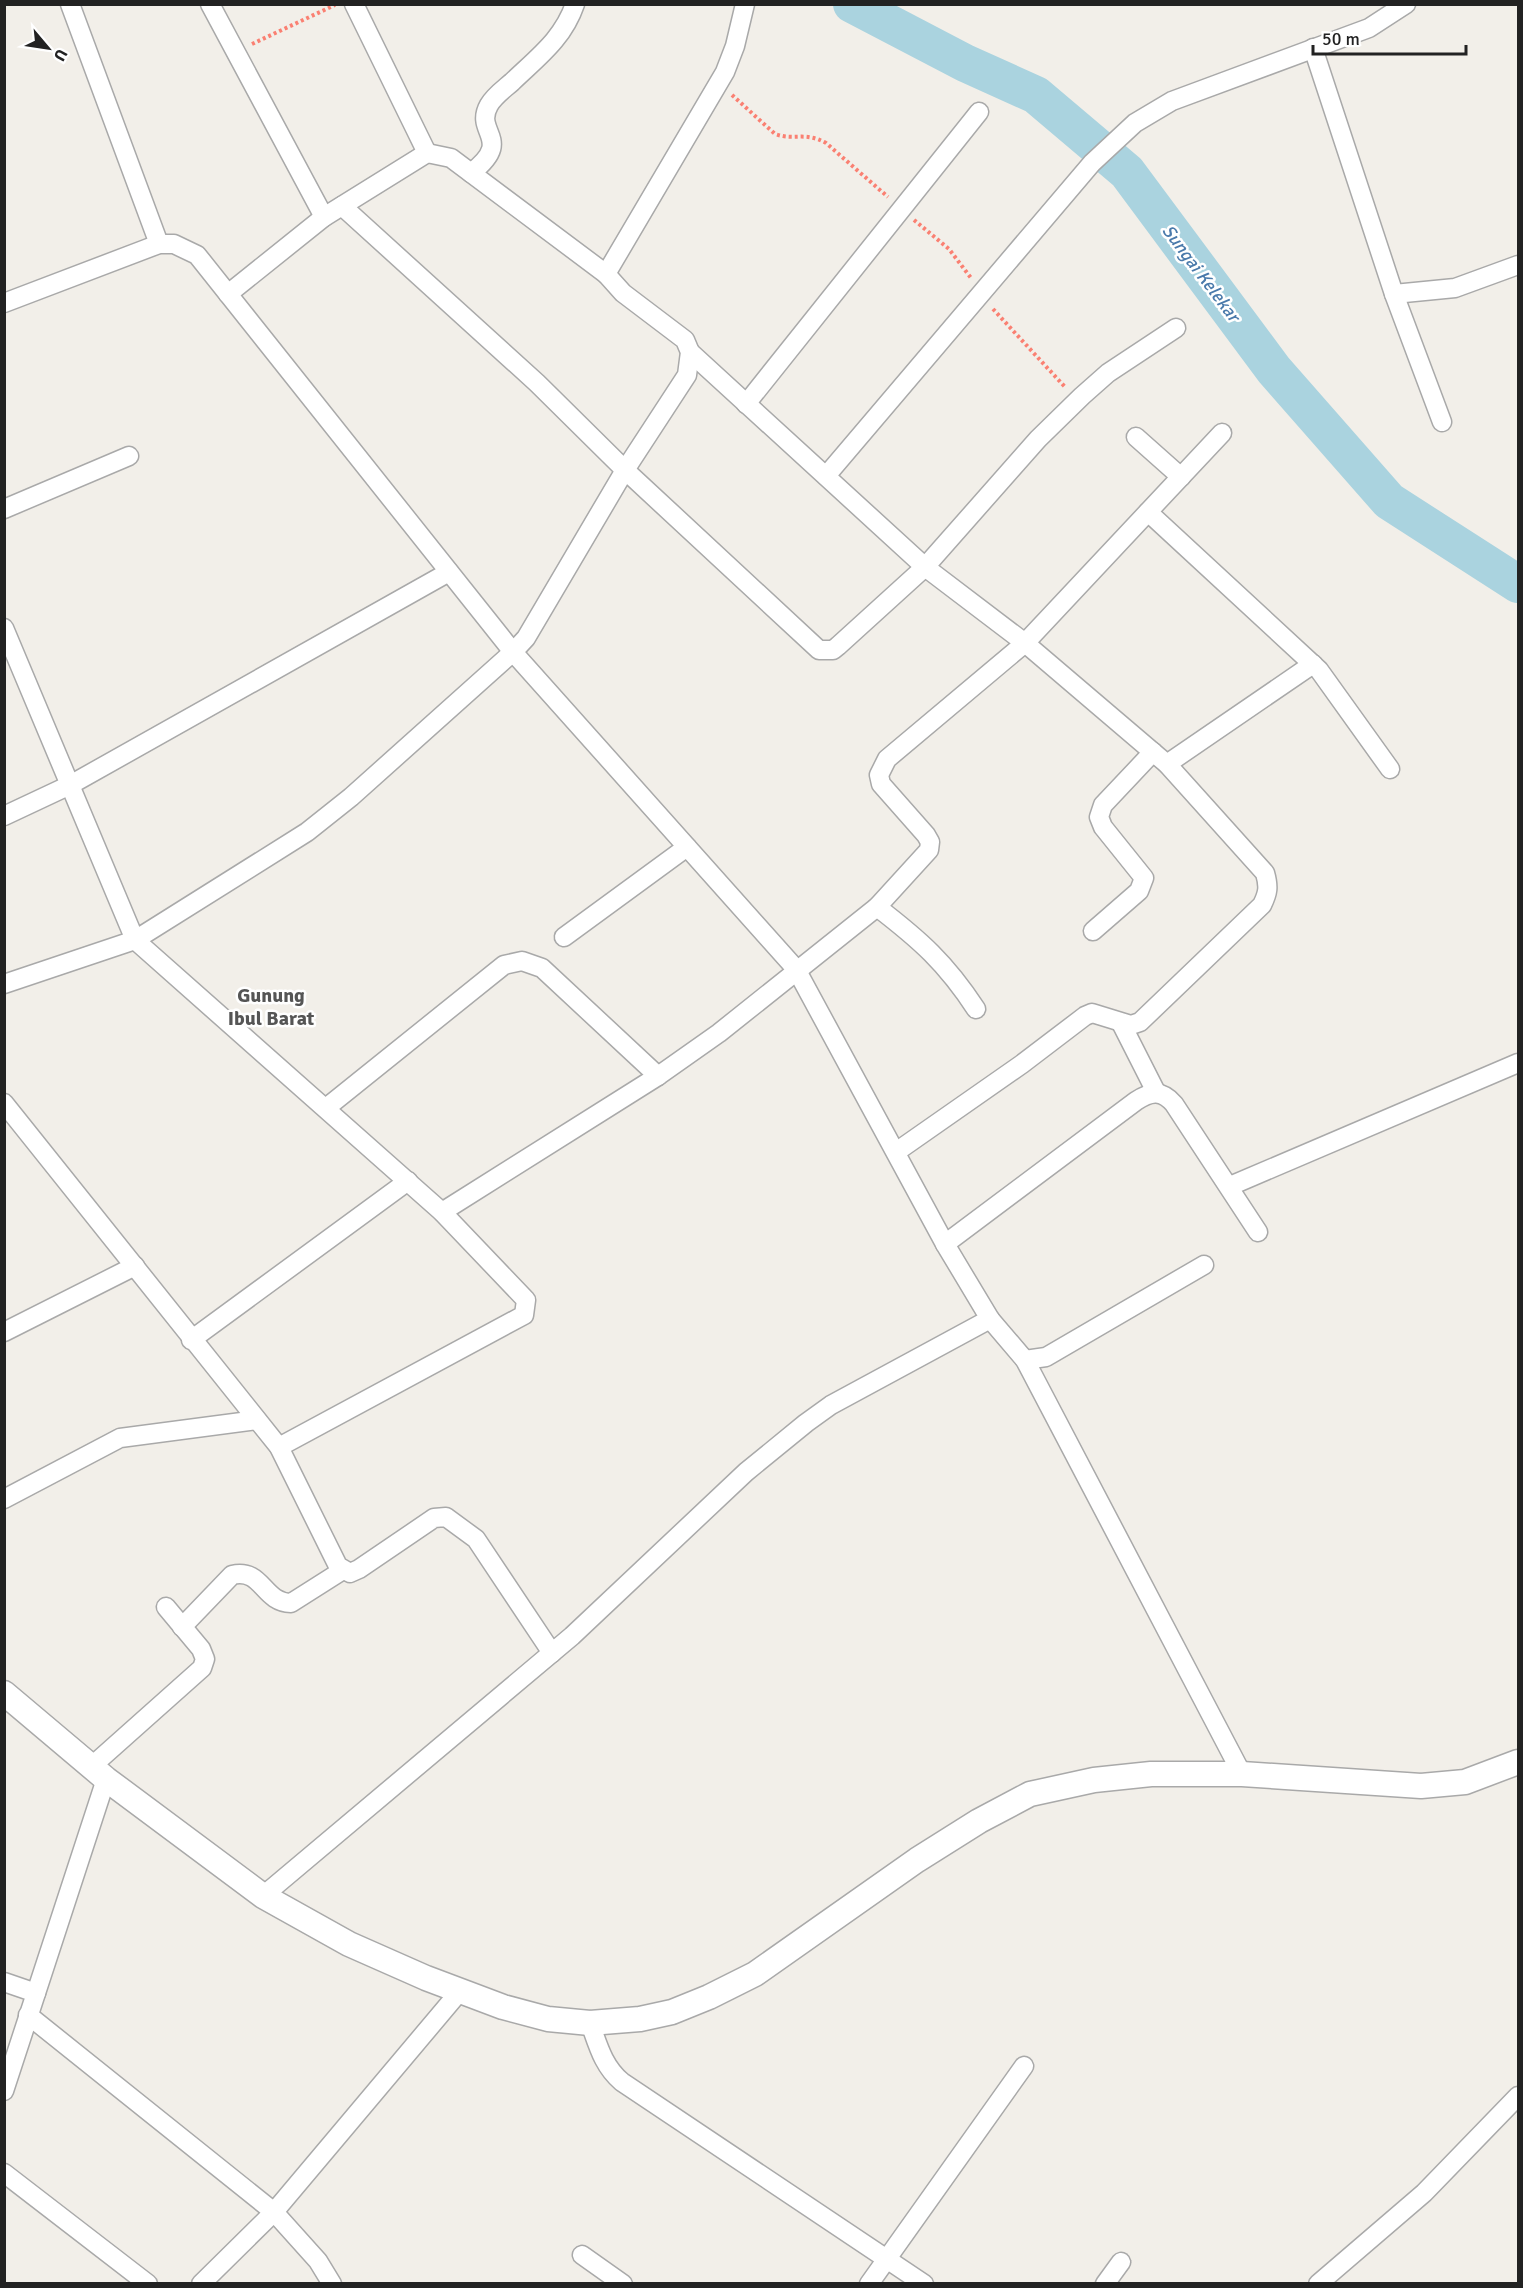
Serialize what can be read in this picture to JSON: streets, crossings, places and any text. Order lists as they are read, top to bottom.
{
  "districts": ["Gunung Ibul Barat"],
  "water": ["Sungai Kelekar"],
  "scale_bar": "50 m",
  "north": "bottom right"
}
